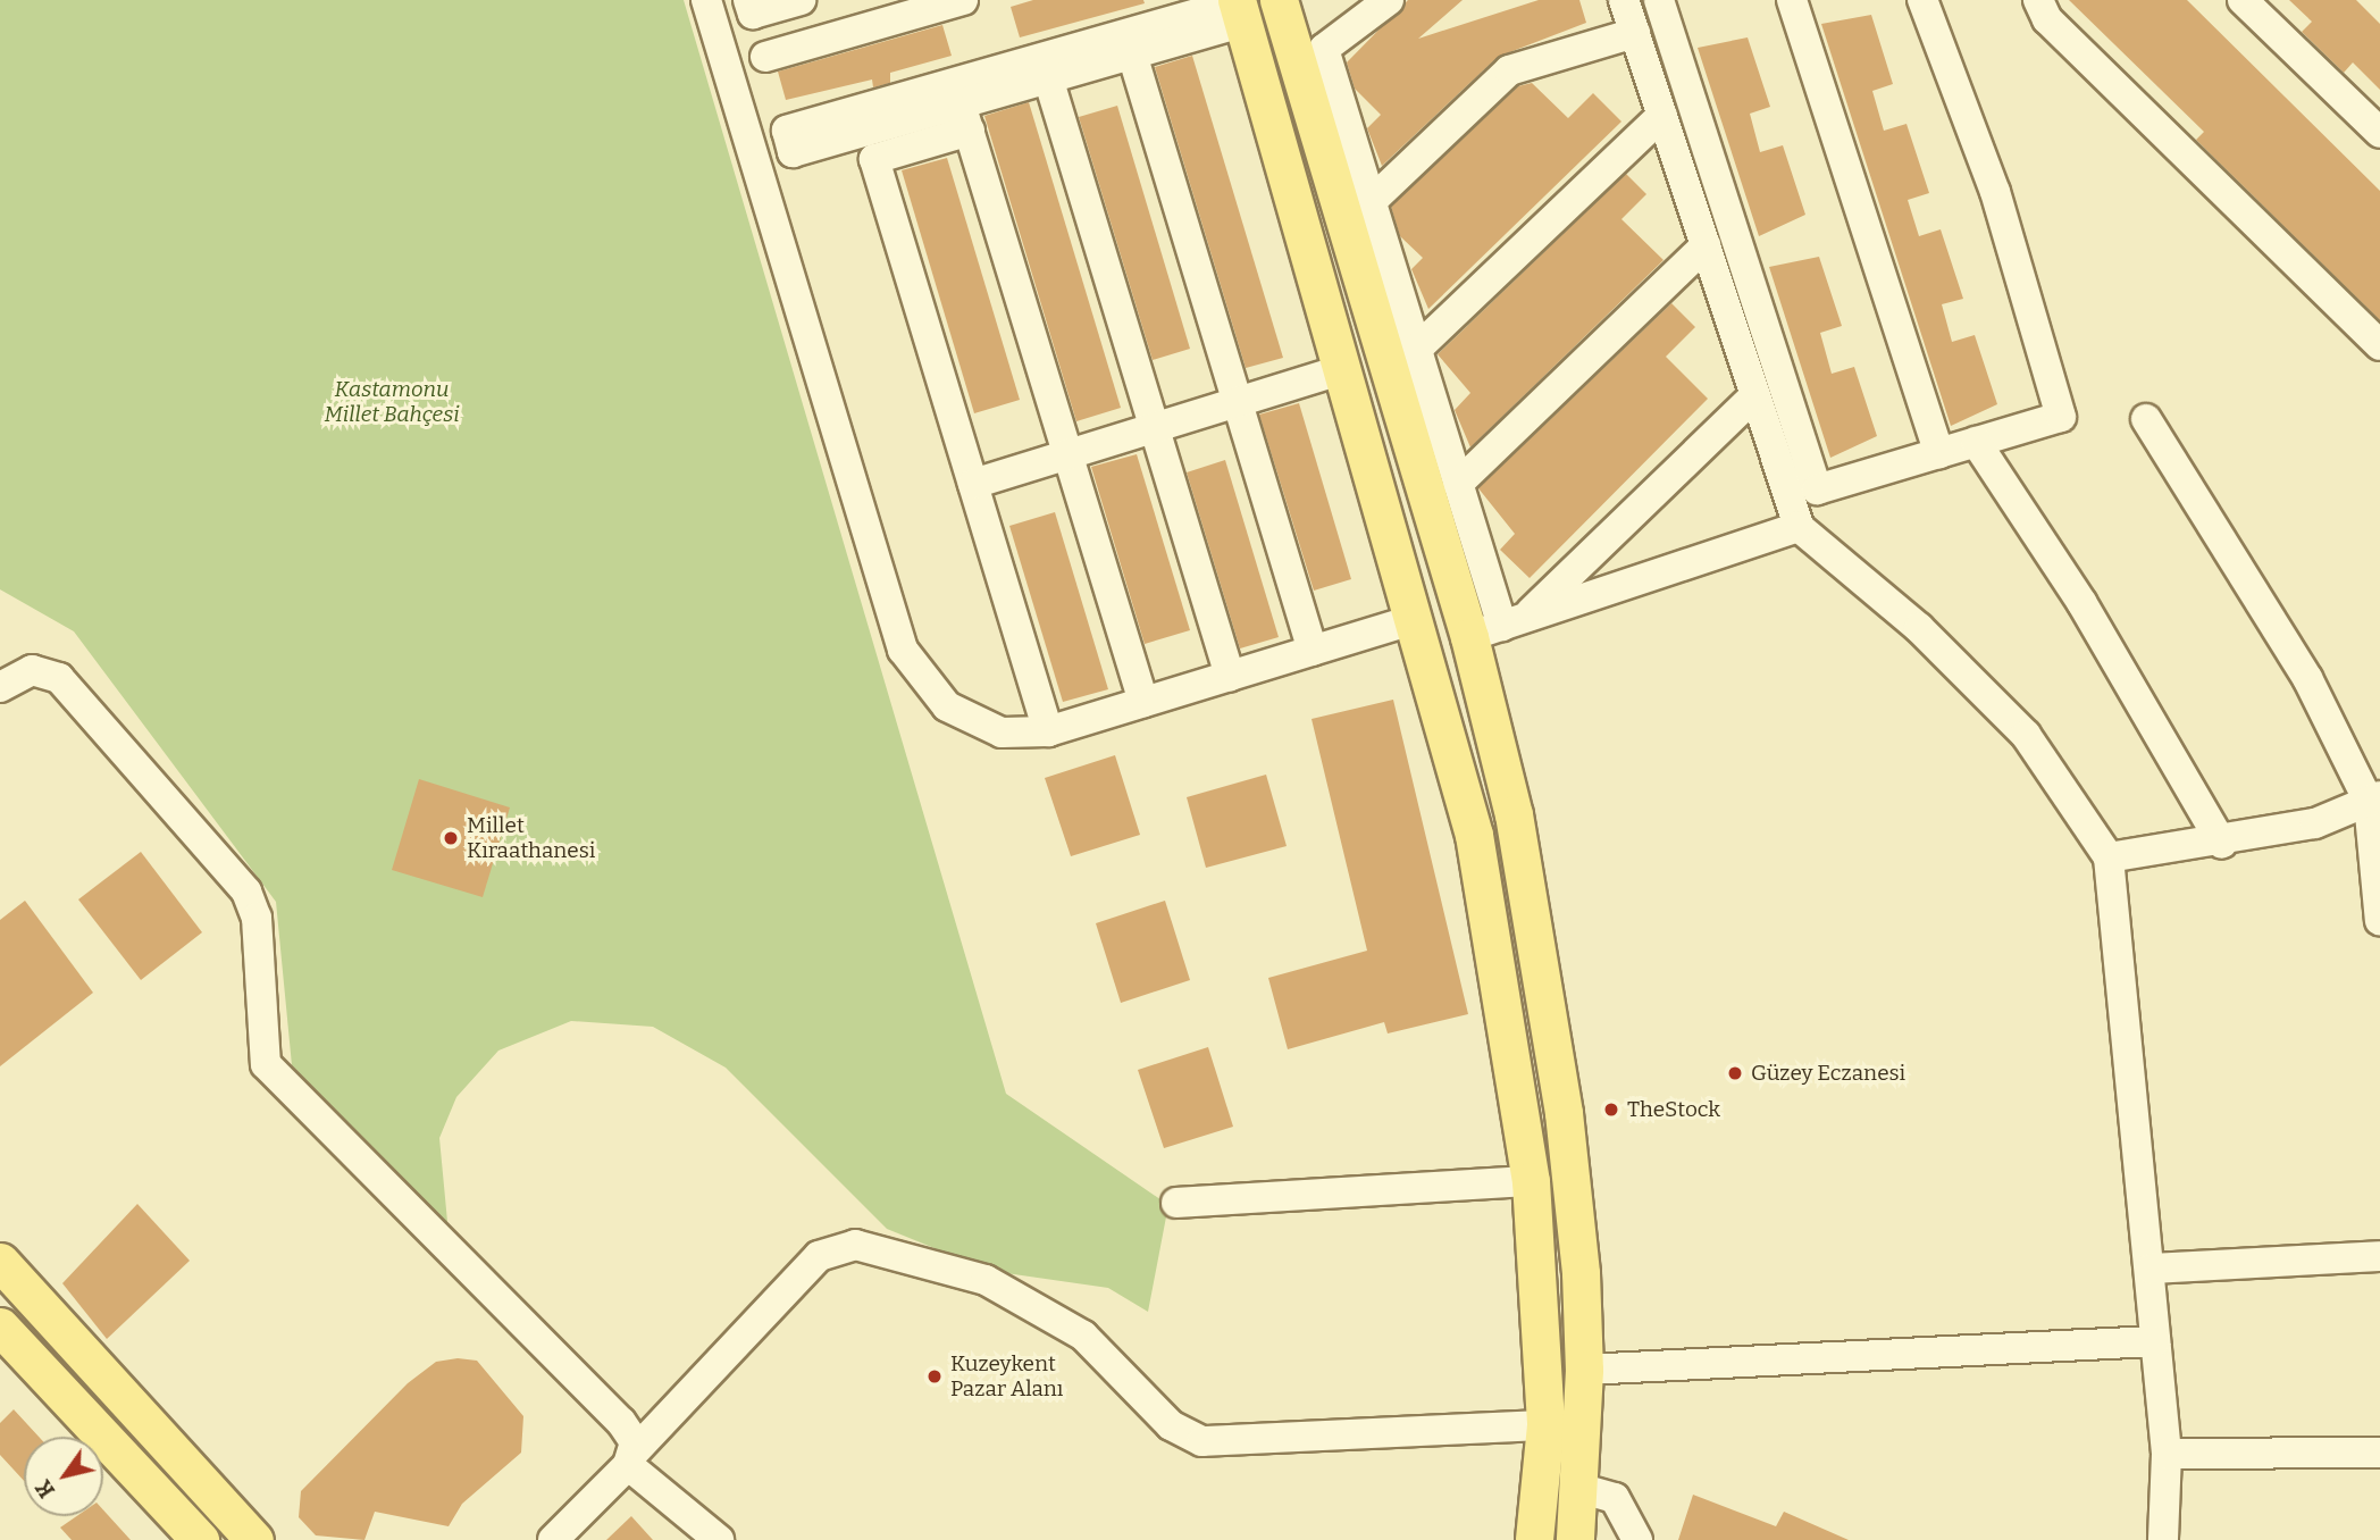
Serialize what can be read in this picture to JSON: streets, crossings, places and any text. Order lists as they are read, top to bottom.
{
  "parks": ["Kastamonu Millet Bahçesi"],
  "places": [
    "Millet Kıraathanesi",
    "Güzey Eczanesi",
    "TheStock",
    "Kuzeykent Pazar Alanı"
  ],
  "north": "bottom left"
}
